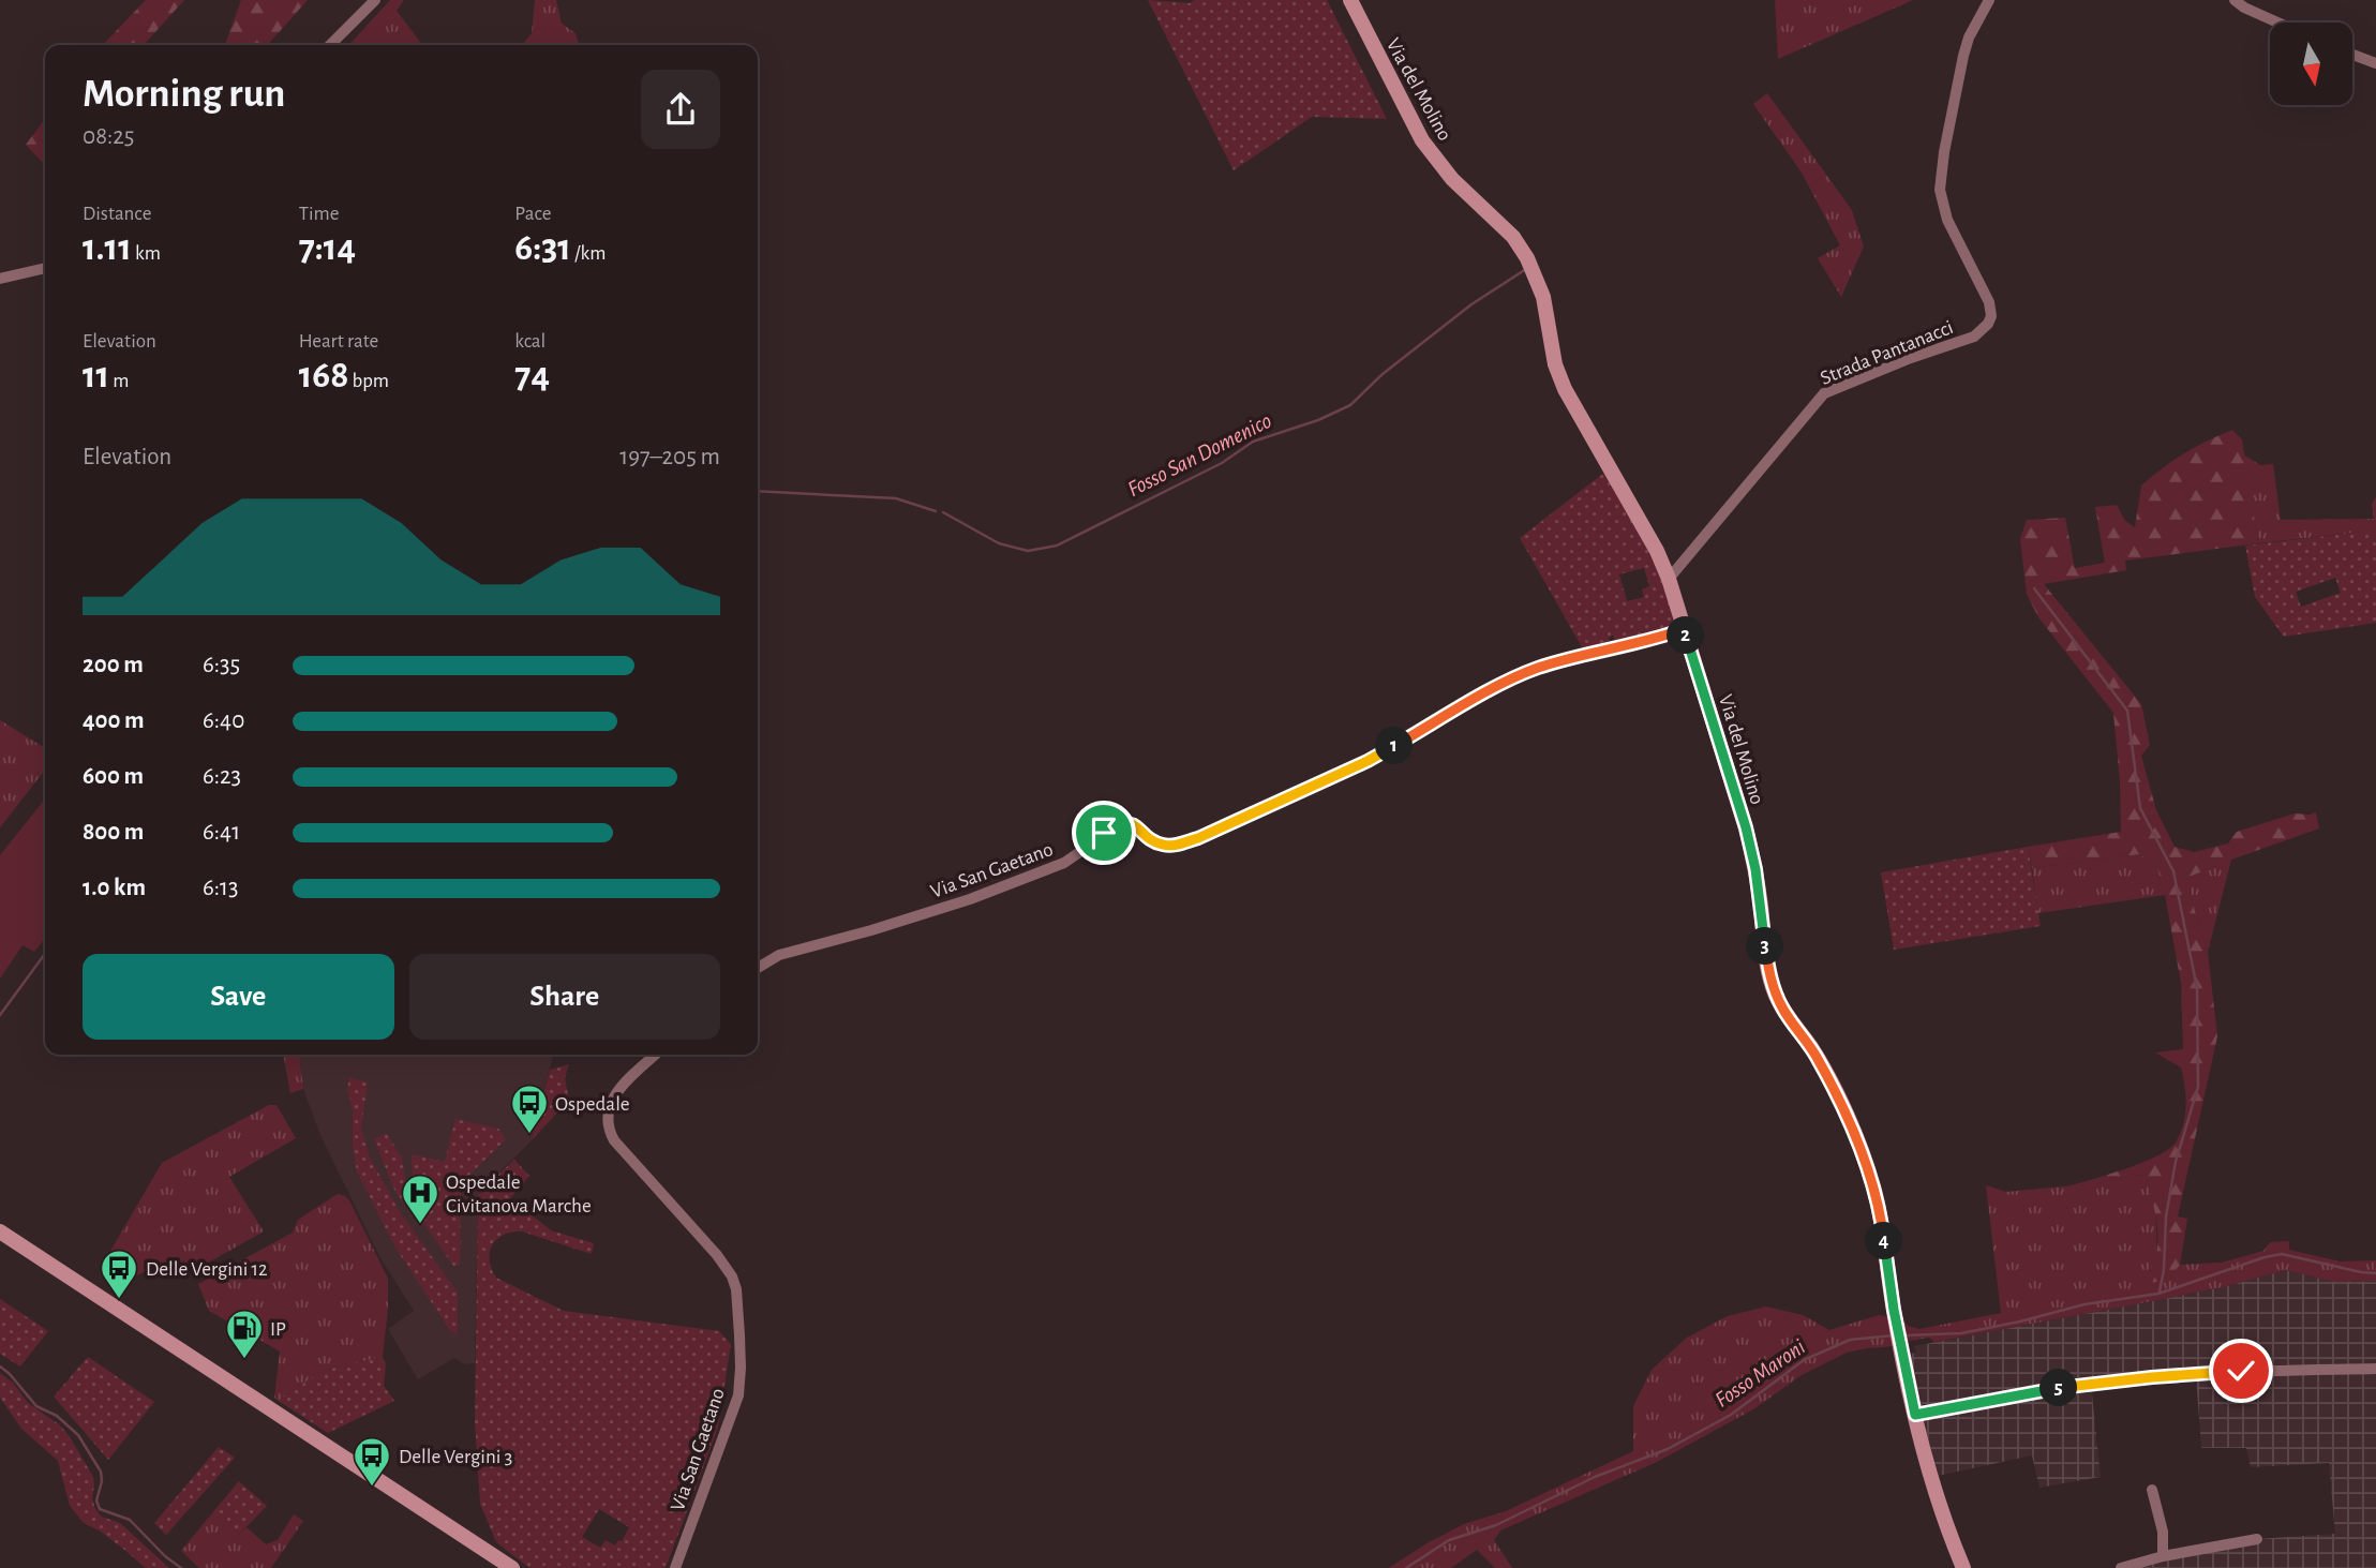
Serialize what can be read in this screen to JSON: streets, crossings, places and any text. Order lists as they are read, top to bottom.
{
  "streets": {
    "street": ["Via del Molino", "Strada Pantanacci", "Via San Gaetano"]
  },
  "crossings": [
    ["Via del Molino", "Strada Pantanacci"],
    ["Via del Molino", "Via San Gaetano"]
  ],
  "water": ["Fosso San Domenico", "Fosso Maroni"],
  "places": {
    "bus stop": ["Ospedale", "Delle Vergini 12", "Delle Vergini 3"],
    "hospital": ["Ospedale Civitanova Marche"],
    "fuel station": ["IP"]
  },
  "north": "bottom",
  "page": {
    "heading": ["Morning run", "08:25"],
    "stats": [
      ["Distance", "1.11 km"],
      ["Time", "7:14"],
      ["Pace", "6:31 /km"],
      ["Elevation", "11 m"],
      ["Heart rate", "168 bpm"],
      ["kcal", "74"]
    ],
    "chart": ["Elevation", "197–205 m"],
    "pins": [
      "2",
      "1",
      "3",
      "4",
      "5"
    ],
    "list": [
      {
        "name": "200 m",
        "note": "6:35"
      },
      {
        "name": "400 m",
        "note": "6:40"
      },
      {
        "name": "600 m",
        "note": "6:23"
      },
      {
        "name": "800 m",
        "note": "6:41"
      },
      {
        "name": "1.0 km",
        "note": "6:13"
      }
    ],
    "buttons": ["Save", "Share"]
  }
}
